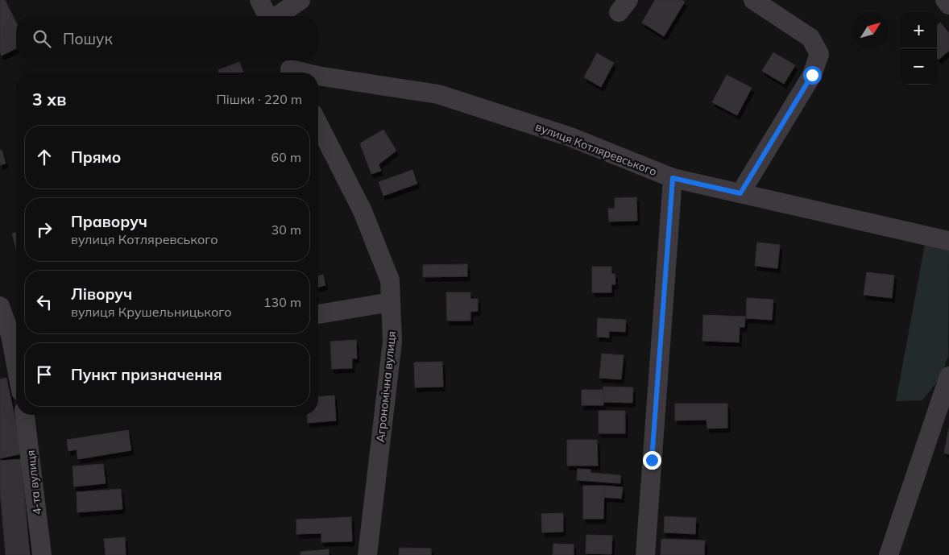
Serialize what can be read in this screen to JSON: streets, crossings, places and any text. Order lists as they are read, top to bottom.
{
  "streets": {
    "street": ["вулиця Котляревського", "Агрономічна вулиця", "4-та вулиця"]
  },
  "north": "top right",
  "page": {
    "map_buttons": ["+", "−"],
    "search": "Пошук",
    "heading": ["3 хв", "Пішки · 220 m"],
    "list": [
      ["Прямо", "60 m"],
      ["Праворуч", "вулиця Котляревського", "30 m"],
      ["Ліворуч", "вулиця Крушельницького", "130 m"],
      "Пункт призначення"
    ]
  }
}
